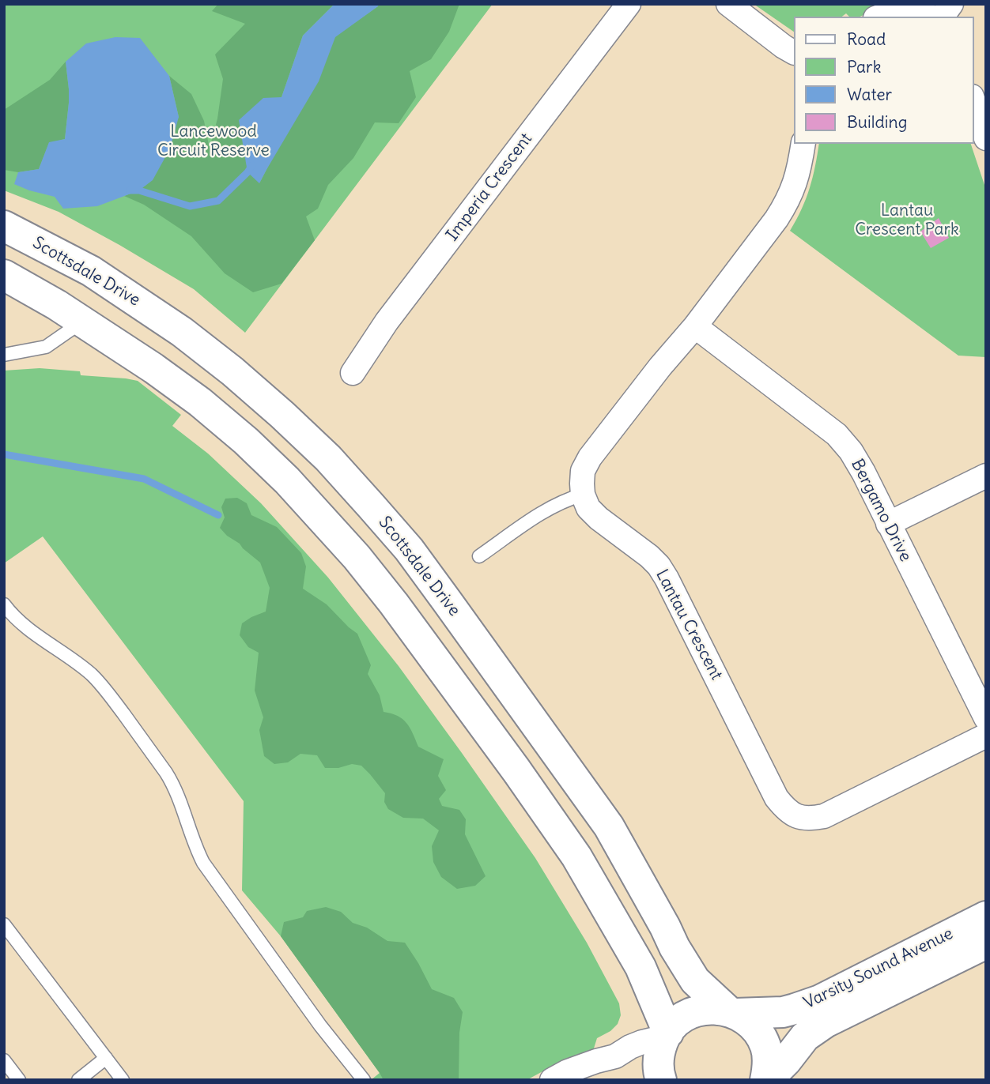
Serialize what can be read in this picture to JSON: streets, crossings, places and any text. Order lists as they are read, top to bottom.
{
  "streets": {
    "main road": ["Scottsdale Drive", "Varsity Sound Avenue"],
    "street": ["Imperia Crescent", "Bergamo Drive", "Lantau Crescent"]
  },
  "crossings": [
    ["Scottsdale Drive", "Varsity Sound Avenue"]
  ],
  "parks": ["Lancewood Circuit Reserve", "Lantau Crescent Park"],
  "legend": [
    "Road",
    "Park",
    "Water",
    "Building"
  ]
}
